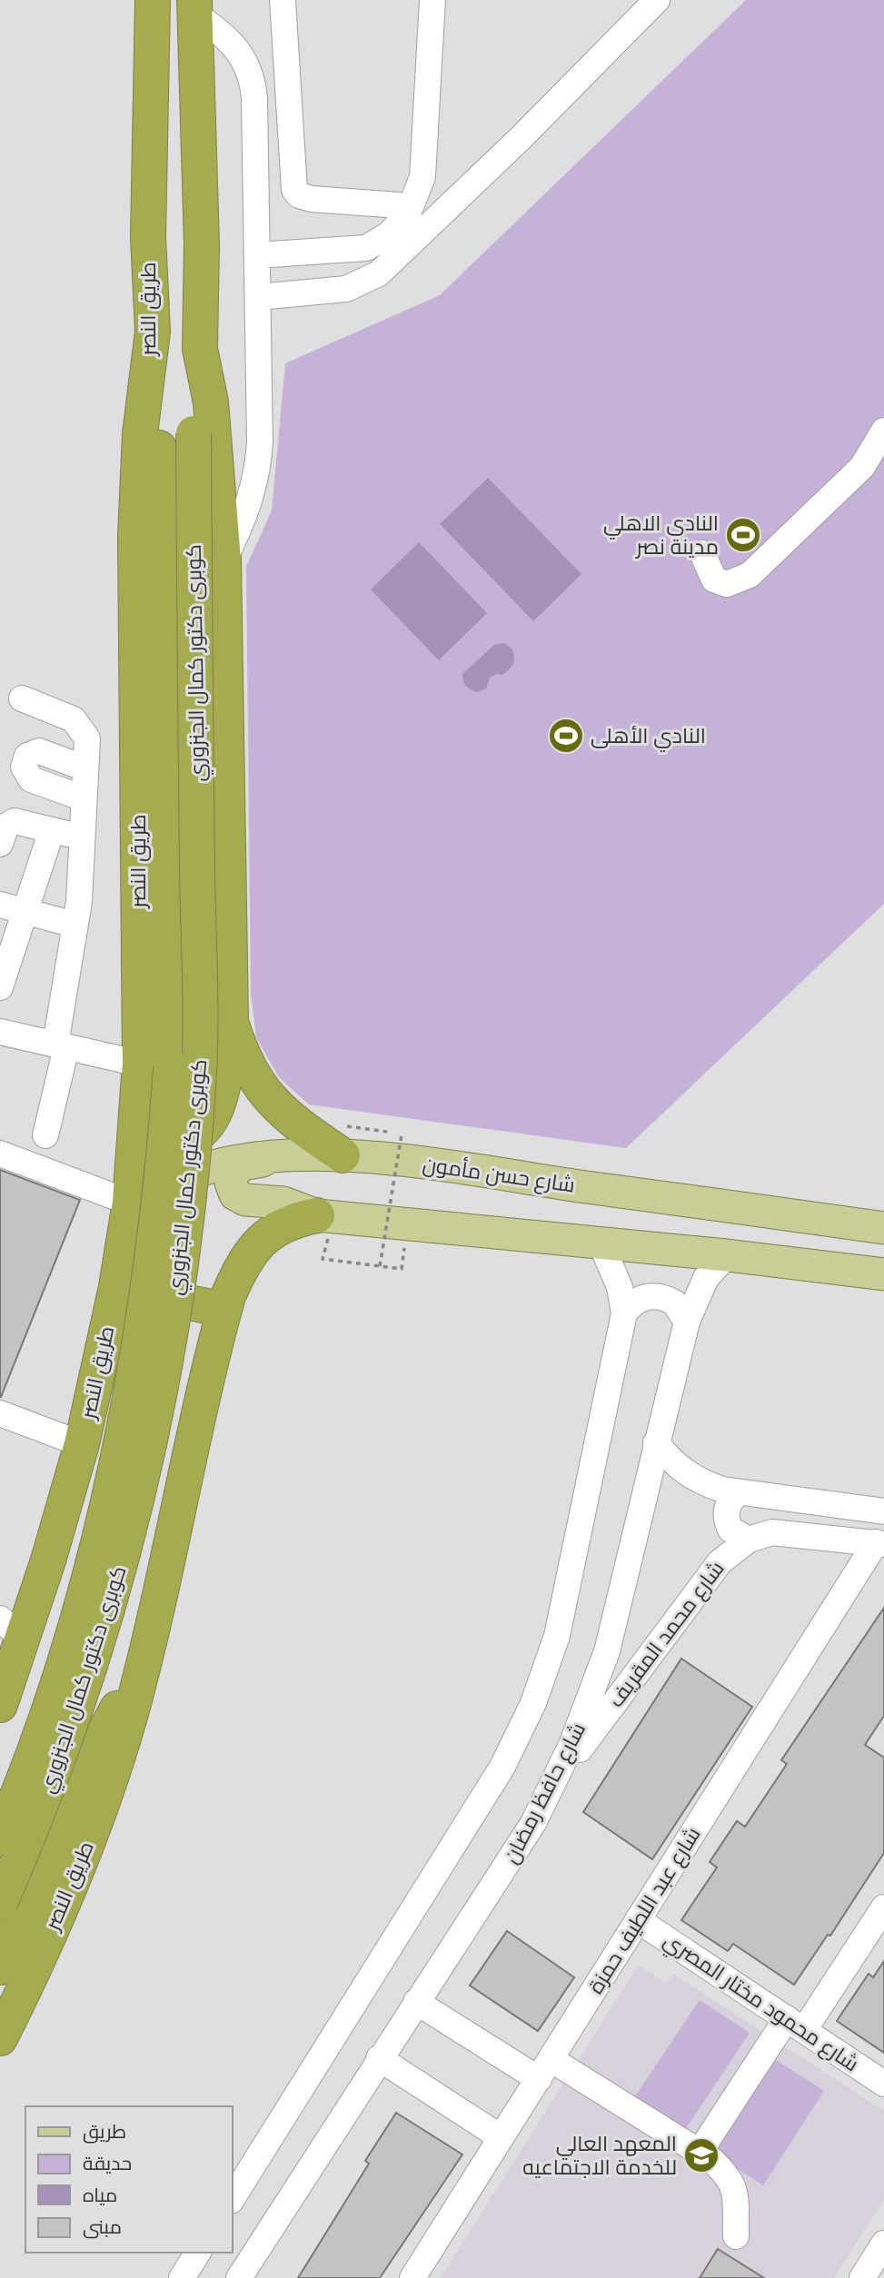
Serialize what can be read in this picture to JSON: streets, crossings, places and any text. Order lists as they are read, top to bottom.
{
  "streets": {
    "highway": ["طريق النصر", "كوبرى دكتور كمال الجنزوري"],
    "main road": ["شارع حسن مأمون"],
    "street": [
      "شارع محمد المقريف",
      "شارع حافظ رمضان",
      "شارع عبد اللطيف حمزة",
      "شارع محمود مختار المصري"
    ]
  },
  "crossings": [
    ["طريق النصر", "كوبرى دكتور كمال الجنزوري"],
    ["طريق النصر", "شارع حسن مأمون"],
    ["شارع محمد المقريف", "شارع حافظ رمضان"],
    ["شارع محمد المقريف", "شارع عبد اللطيف حمزة"],
    ["شارع عبد اللطيف حمزة", "شارع محمود مختار المصري"]
  ],
  "places": {
    "sports": ["النادي الاهلي مدينة نصر", "النادي الأهلى"],
    "school or university": ["المعهد العالي للخدمة الاجتماعيه"]
  },
  "legend": [
    "طريق",
    "حديقة",
    "مياه",
    "مبنى"
  ]
}
